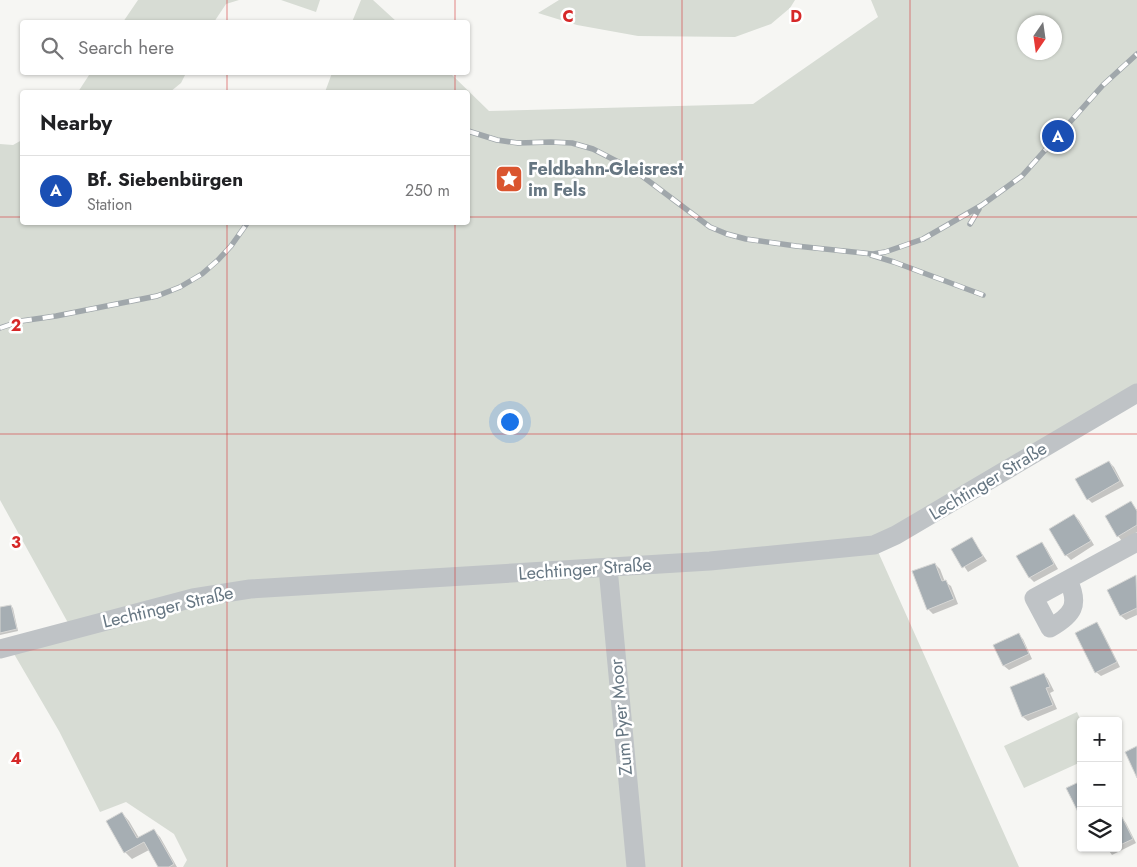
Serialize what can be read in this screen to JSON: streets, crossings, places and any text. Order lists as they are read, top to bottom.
{
  "streets": {
    "street": ["Lechtinger Straße", "Zum Pyer Moor"]
  },
  "crossings": [
    ["Lechtinger Straße", "Zum Pyer Moor"]
  ],
  "places": {
    "place": ["Feldbahn-Gleisrest im Fels"]
  },
  "north": "bottom",
  "page": {
    "search": "Search here",
    "heading": "Nearby",
    "pins": "A",
    "list": [
      {
        "mark": "A",
        "name": "Bf. Siebenbürgen",
        "note": "Station",
        "value": "250 m"
      }
    ],
    "map_buttons": ["+", "−"]
  },
  "grid": {
    "columns": ["C", "D"],
    "rows": ["2", "3", "4"]
  }
}
